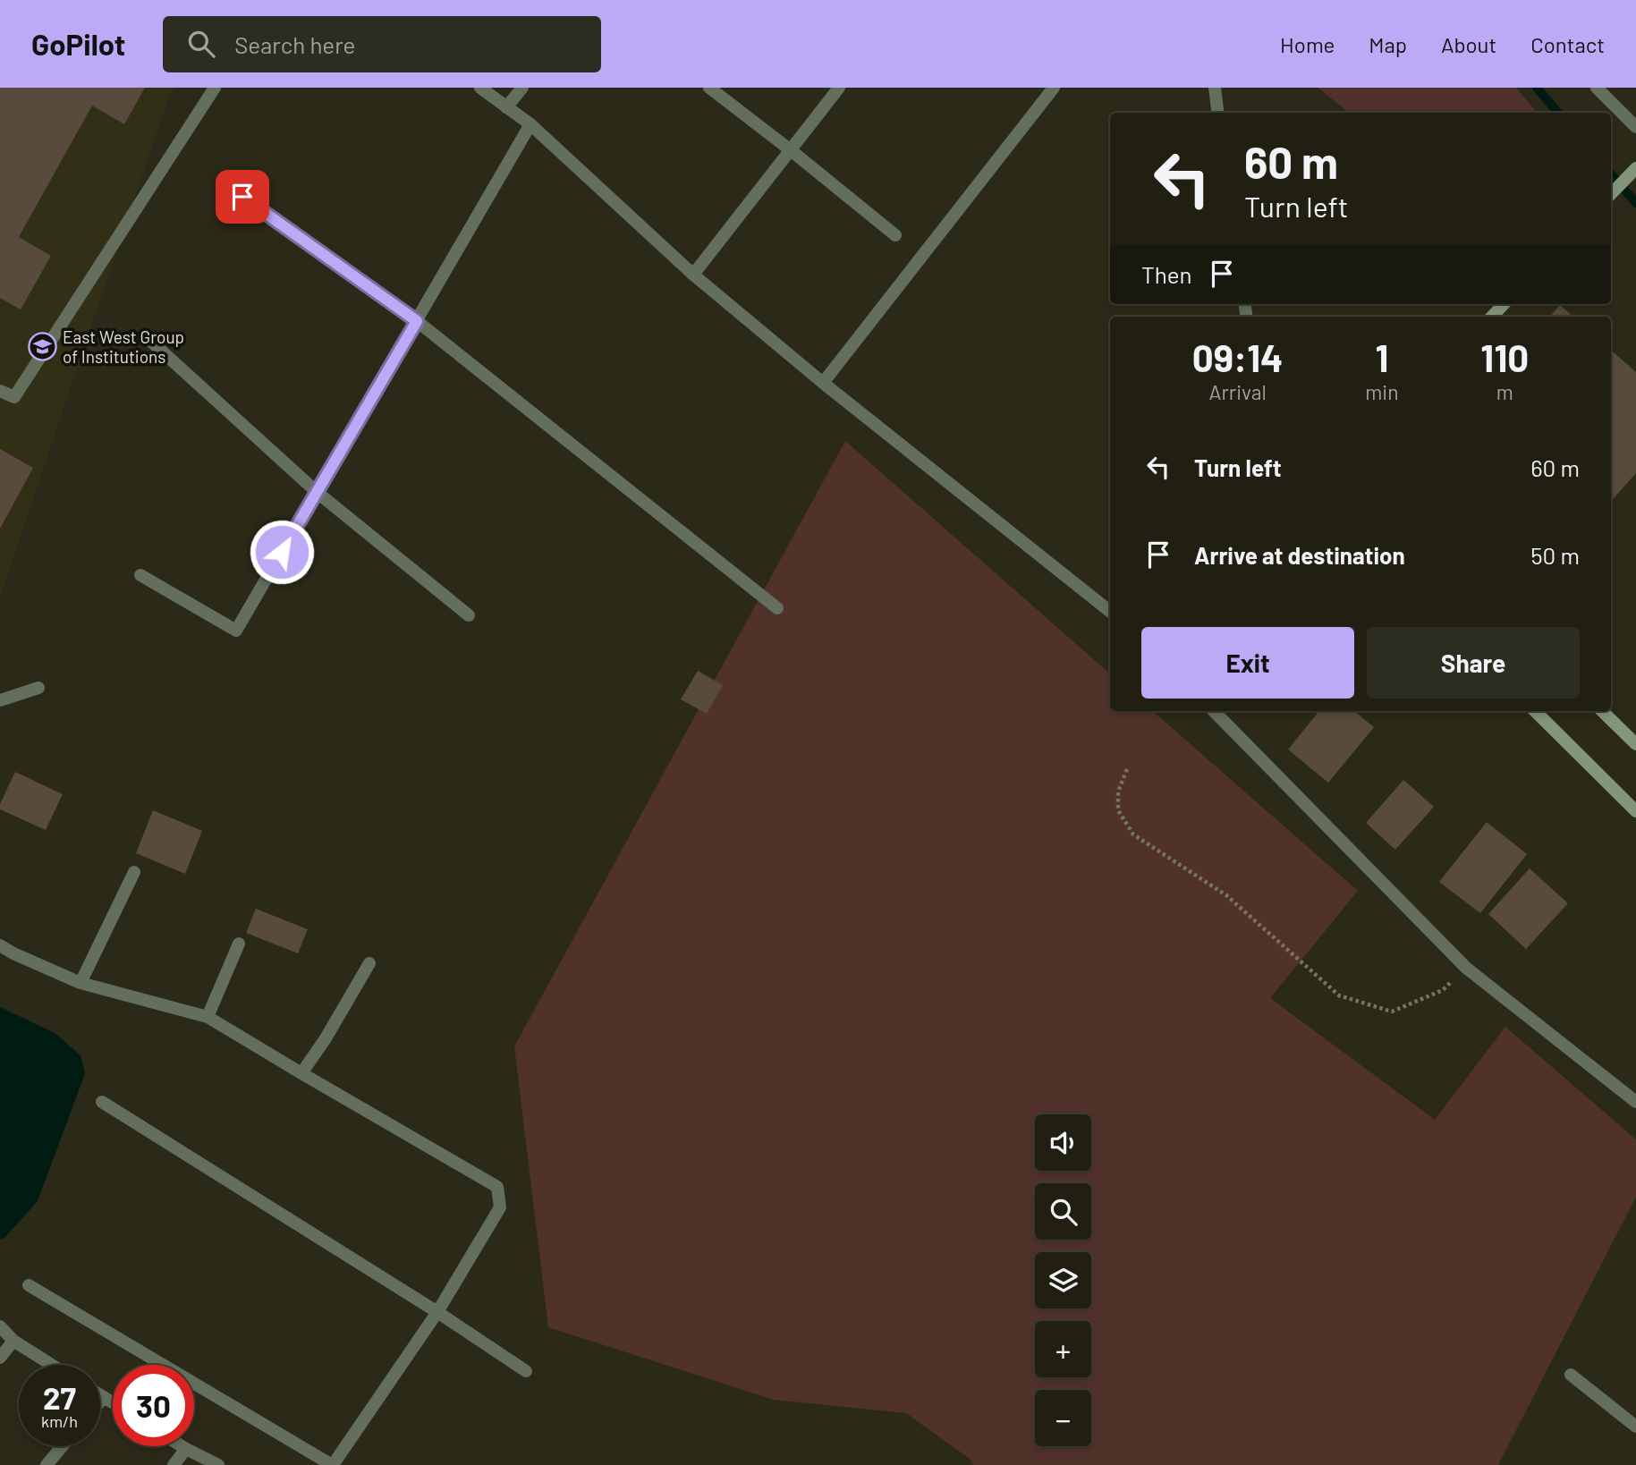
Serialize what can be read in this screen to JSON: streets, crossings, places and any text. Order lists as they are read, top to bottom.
{
  "places": {
    "school or university": ["East West Group of Institutions"]
  },
  "page": {
    "header": "GoPilot",
    "search": "Search here",
    "nav": [
      "Home",
      "Map",
      "About",
      "Contact"
    ],
    "turn": ["60 m", "Turn left"],
    "then": "Then",
    "eta": [
      "09:14",
      "Arrival",
      "1",
      "min",
      "110",
      "m"
    ],
    "list": [
      {
        "name": "Turn left",
        "value": "60 m"
      },
      {
        "name": "Arrive at destination",
        "value": "50 m"
      }
    ],
    "buttons": ["Exit", "Share"],
    "map_buttons": ["+", "−"],
    "speed": "27 km/h",
    "limit": "30"
  }
}
